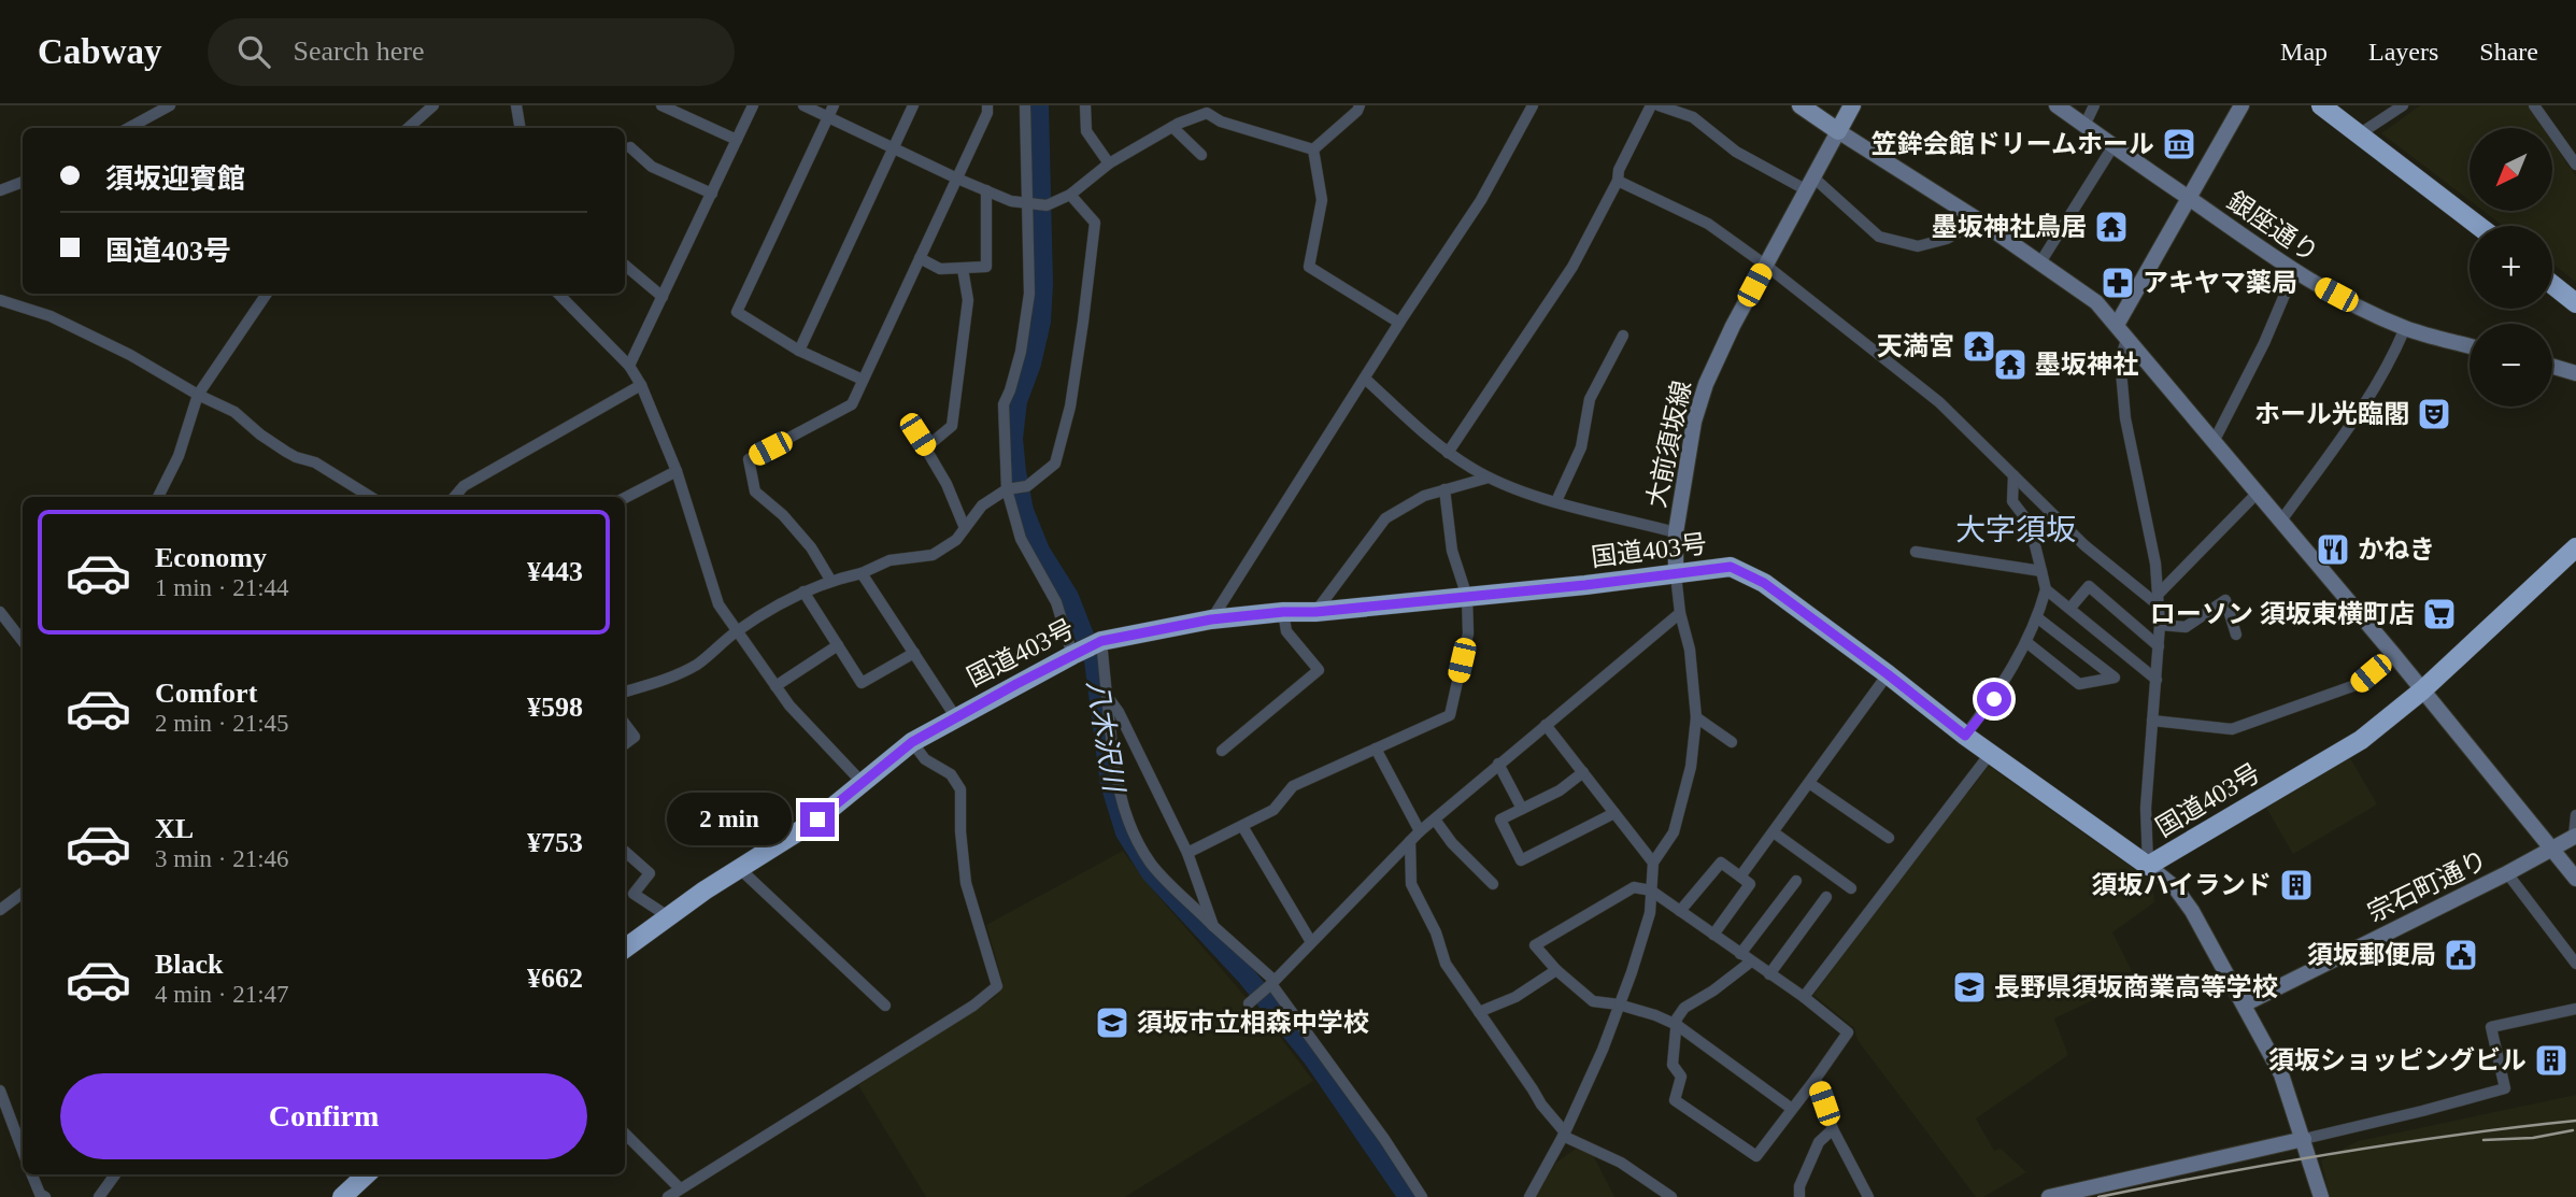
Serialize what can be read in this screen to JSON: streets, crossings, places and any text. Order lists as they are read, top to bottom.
{
  "streets": {
    "highway": ["国道403号"],
    "main road": ["銀座通り", "大前須坂線", "宗石町通り"]
  },
  "crossings": [
    ["大前須坂線", "国道403号"]
  ],
  "districts": ["大字須坂"],
  "water": ["八木沢川"],
  "places": {
    "museum": ["笠鉾会館ドリームホール"],
    "temple": ["墨坂神社鳥居", "天満宮", "墨坂神社"],
    "pharmacy": ["アキヤマ薬局"],
    "theatre": ["ホール光臨閣"],
    "restaurant": ["かねき"],
    "supermarket": ["ローソン 須坂東横町店"],
    "building": ["須坂ハイランド", "須坂ショッピングビル"],
    "public building": ["須坂郵便局"],
    "school or university": ["長野県須坂商業高等学校", "須坂市立相森中学校"]
  },
  "north": "bottom left",
  "page": {
    "header": "Cabway",
    "search": "Search here",
    "nav": ["Map", "Layers", "Share"],
    "map_buttons": ["+", "−"],
    "banner": ["須坂迎賓館", "国道403号"],
    "list": [
      {
        "name": "Economy",
        "note": "1 min · 21:44",
        "value": "¥443"
      },
      {
        "name": "Comfort",
        "note": "2 min · 21:45",
        "value": "¥598"
      },
      {
        "name": "XL",
        "note": "3 min · 21:46",
        "value": "¥753"
      },
      {
        "name": "Black",
        "note": "4 min · 21:47",
        "value": "¥662"
      }
    ],
    "bubble": "2 min",
    "buttons": "Confirm"
  }
}
